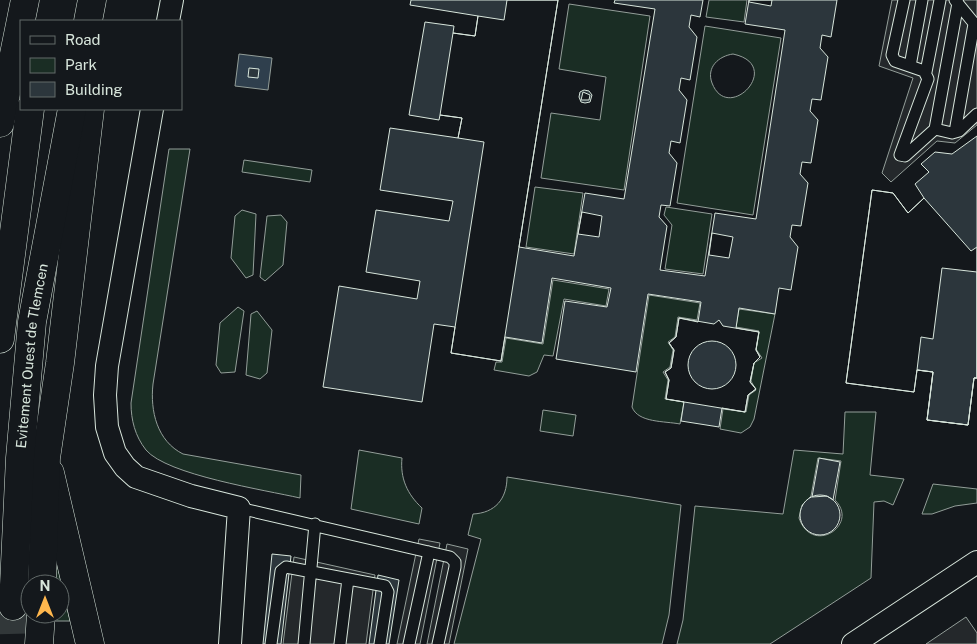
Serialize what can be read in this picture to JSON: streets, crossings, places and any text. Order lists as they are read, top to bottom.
{
  "streets": {
    "main road": ["Evitement Ouest de Tlemcen"]
  },
  "legend": ["Road", "Park", "Building"],
  "north": "top"
}
